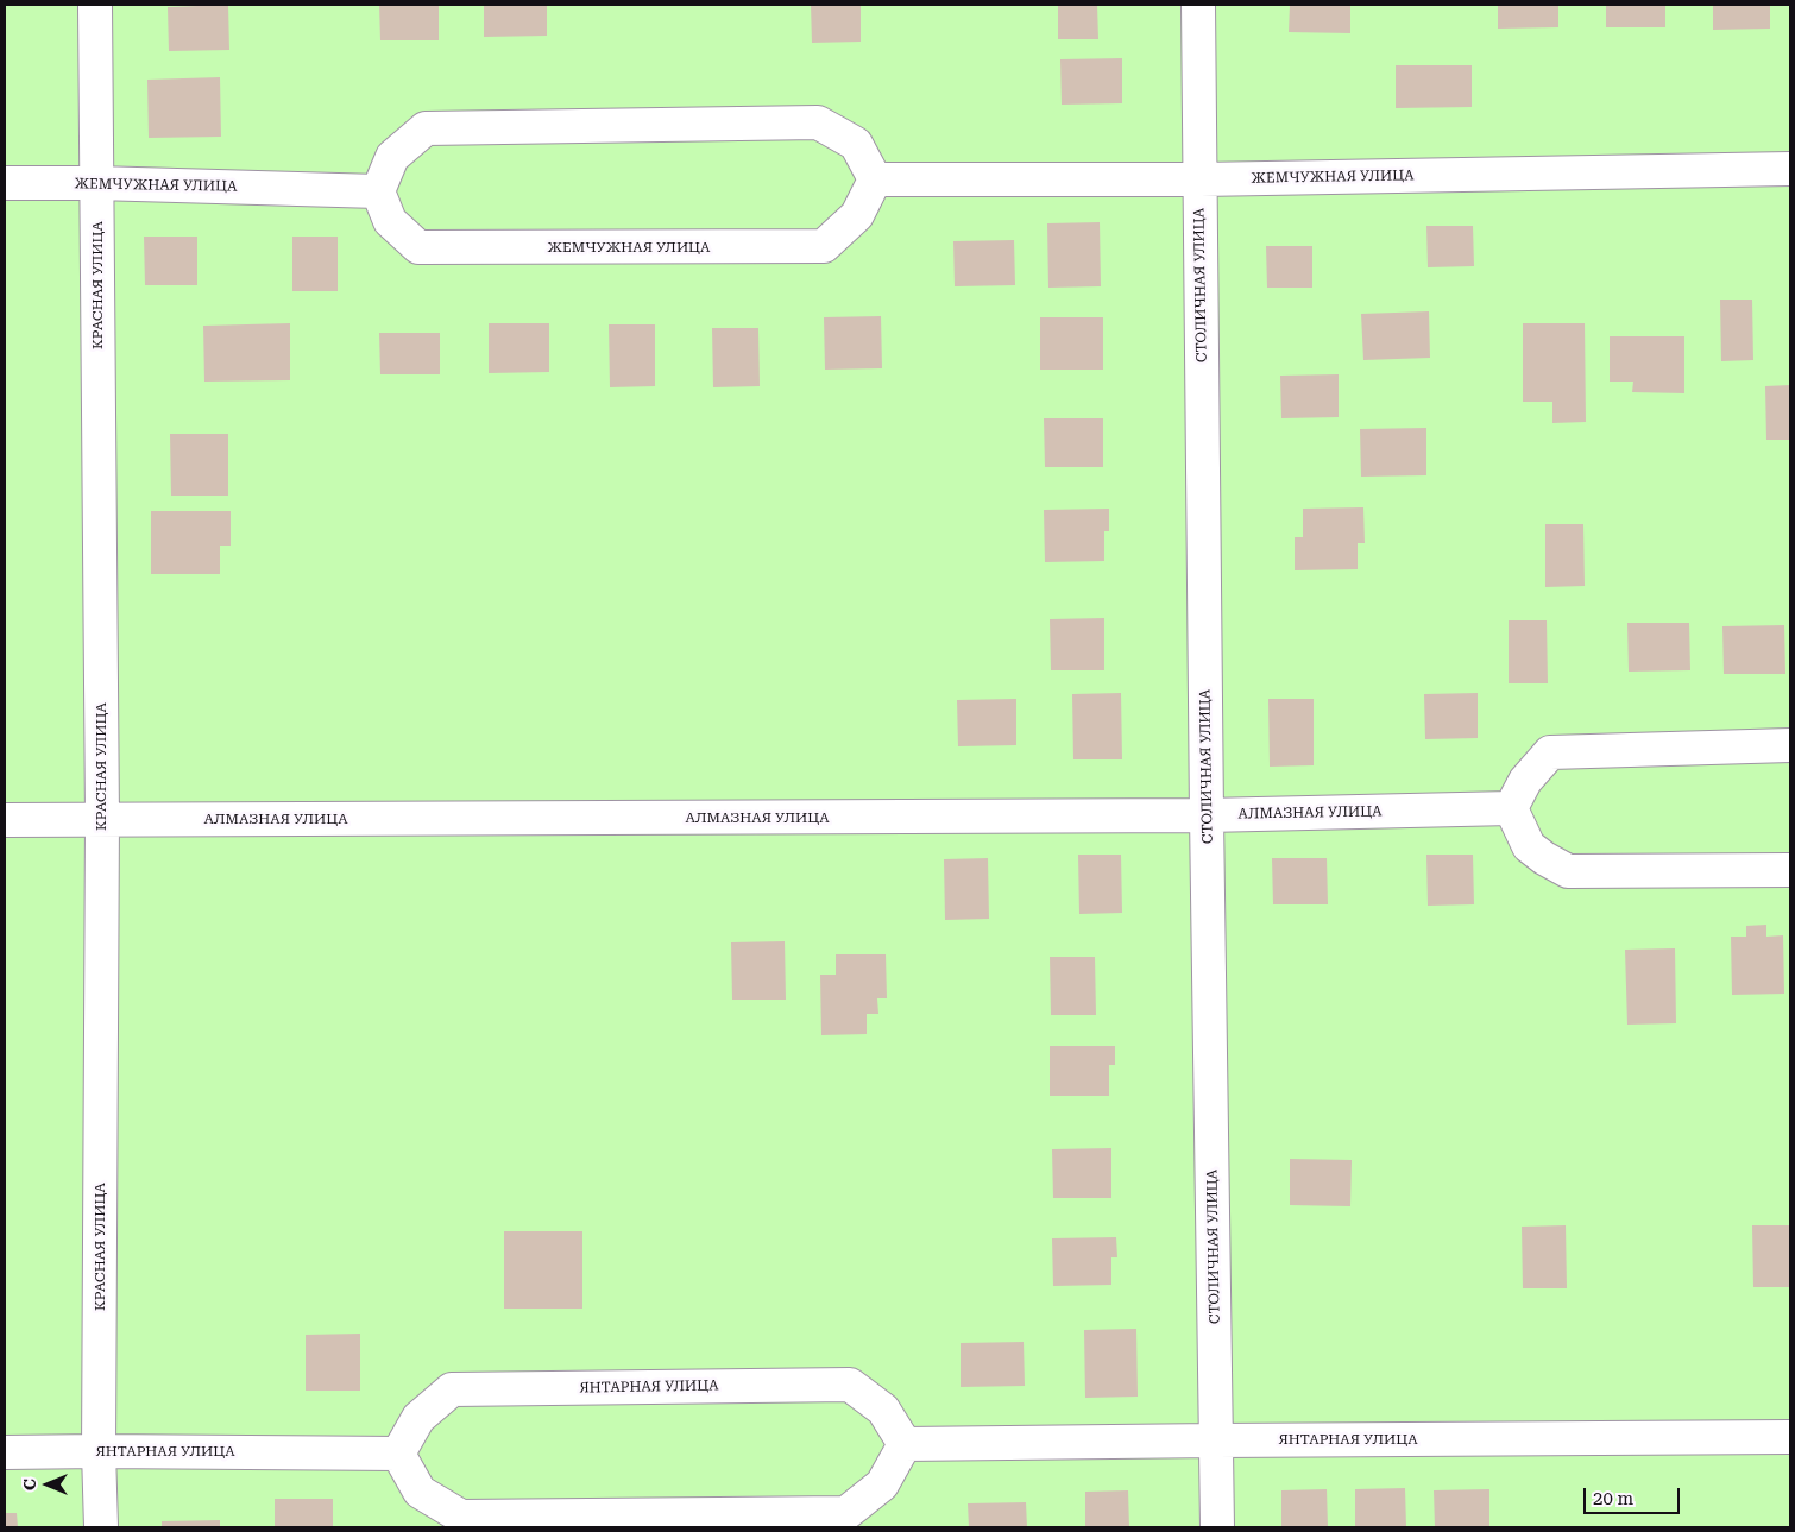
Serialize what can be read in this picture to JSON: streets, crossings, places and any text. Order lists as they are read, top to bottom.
{
  "streets": {
    "street": [
      "ЖЕМЧУЖНАЯ УЛИЦА",
      "КРАСНАЯ УЛИЦА",
      "СТОЛИЧНАЯ УЛИЦА",
      "АЛМАЗНАЯ УЛИЦА",
      "ЯНТАРНАЯ УЛИЦА"
    ]
  },
  "crossings": [
    ["ЖЕМЧУЖНАЯ УЛИЦА", "КРАСНАЯ УЛИЦА"],
    ["ЖЕМЧУЖНАЯ УЛИЦА", "СТОЛИЧНАЯ УЛИЦА"],
    ["КРАСНАЯ УЛИЦА", "АЛМАЗНАЯ УЛИЦА"],
    ["КРАСНАЯ УЛИЦА", "ЯНТАРНАЯ УЛИЦА"],
    ["СТОЛИЧНАЯ УЛИЦА", "АЛМАЗНАЯ УЛИЦА"],
    ["СТОЛИЧНАЯ УЛИЦА", "ЯНТАРНАЯ УЛИЦА"]
  ],
  "scale_bar": "20 m",
  "north": "left"
}
